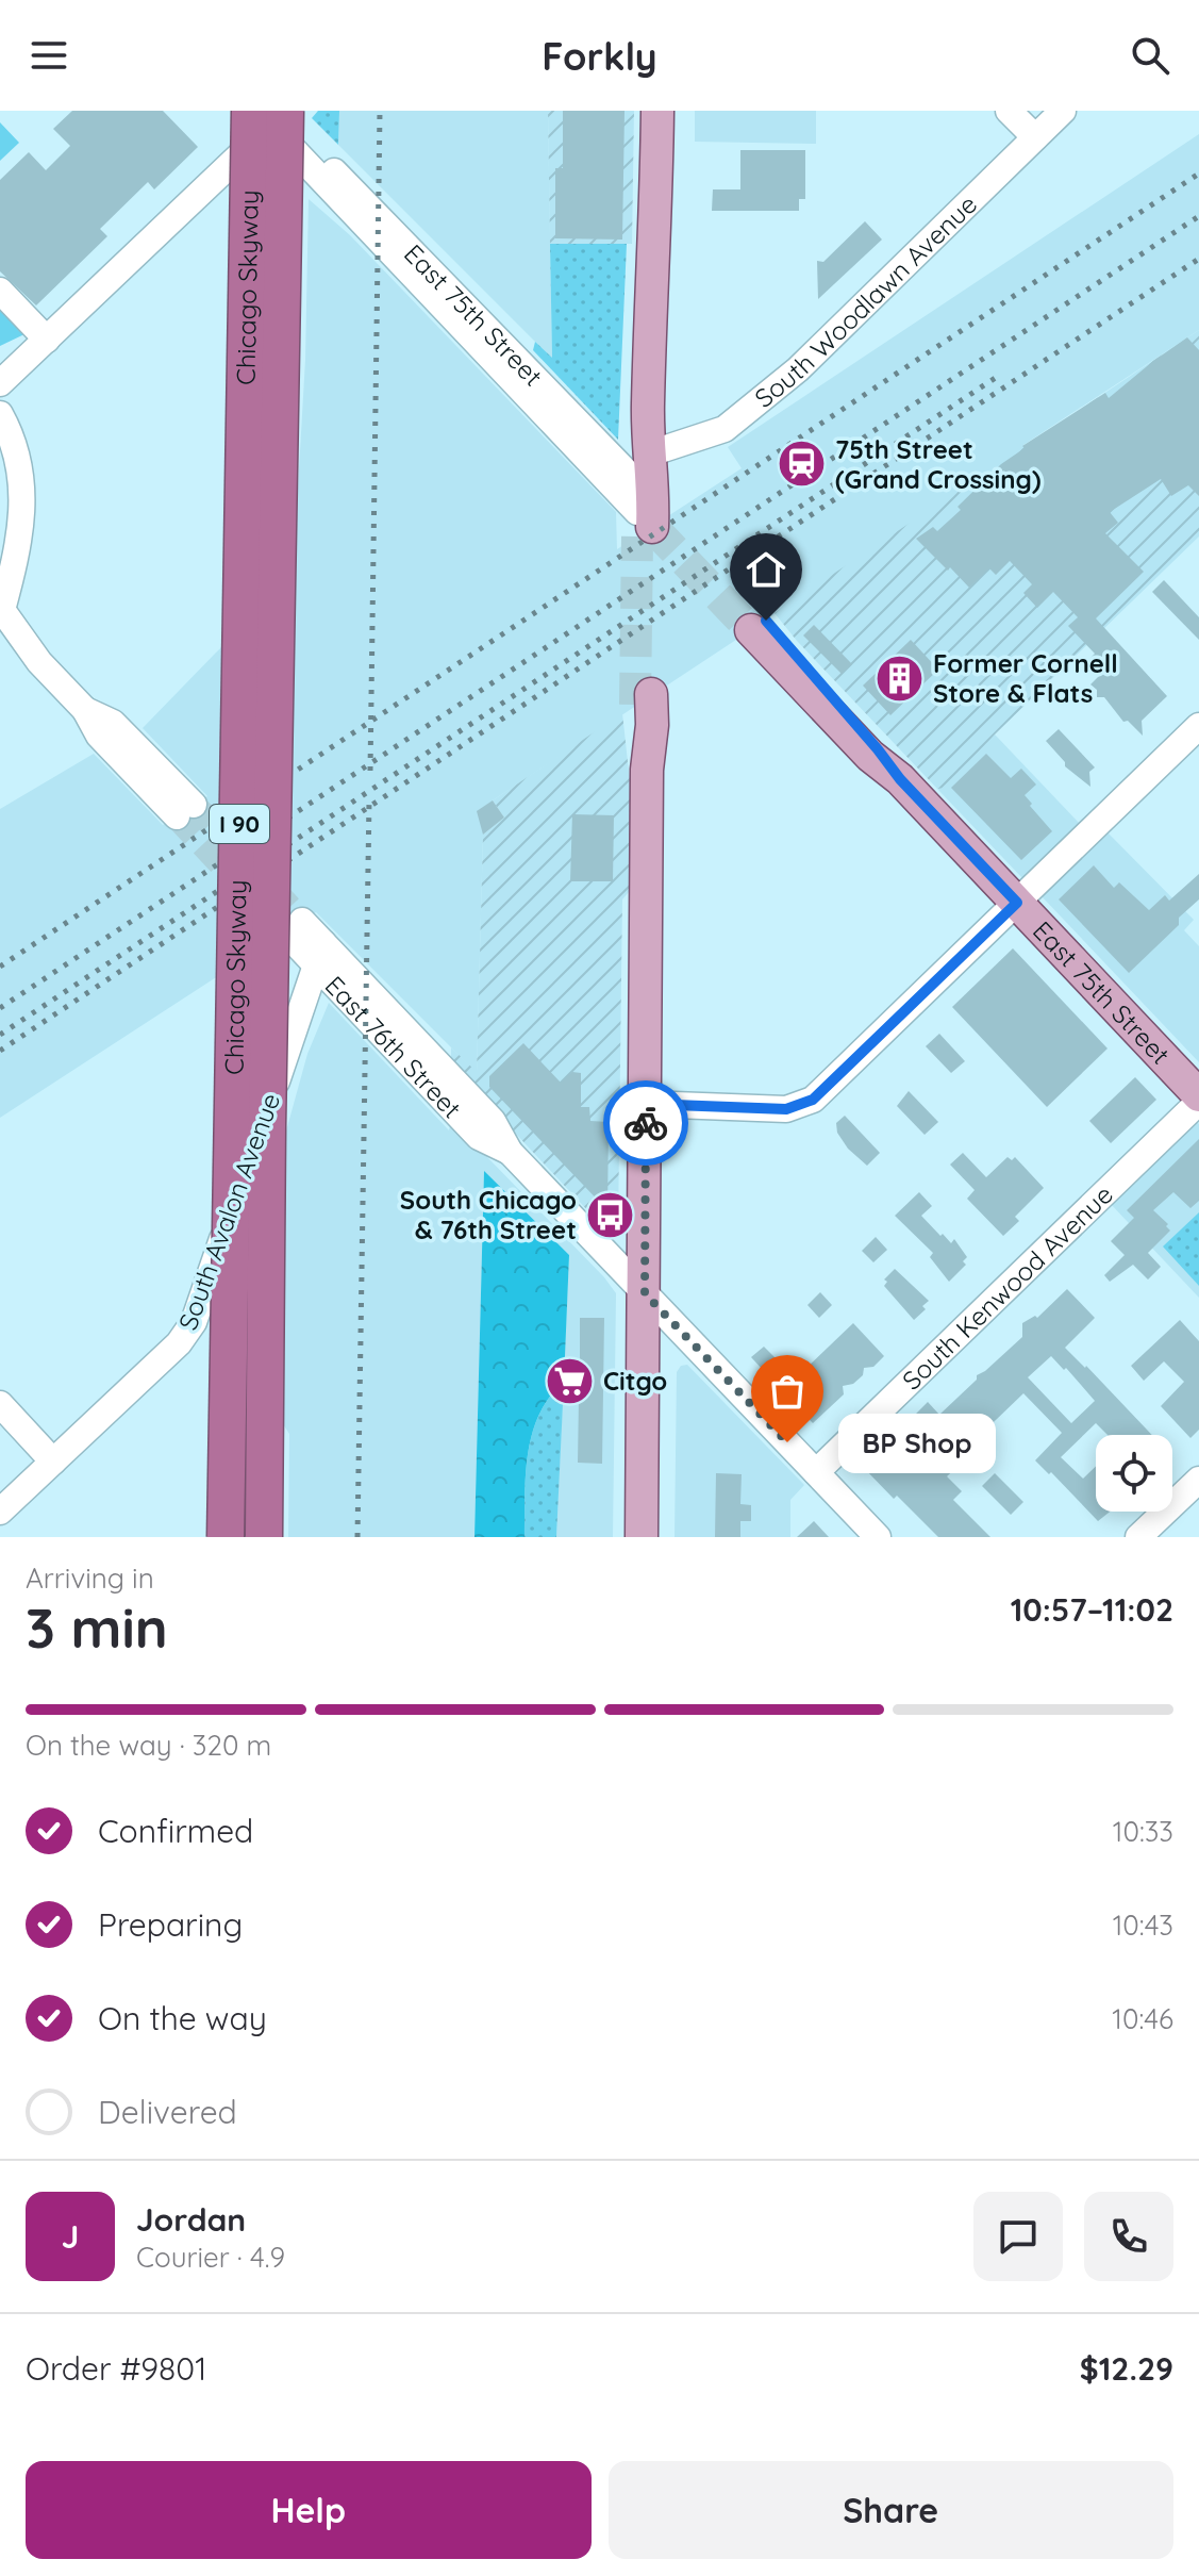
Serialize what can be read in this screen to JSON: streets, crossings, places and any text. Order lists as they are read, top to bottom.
{
  "streets": {
    "highway": ["Chicago Skyway", "I 90"],
    "main road": ["East 75th Street"],
    "street": [
      "South Woodlawn Avenue",
      "East 76th Street",
      "South Avalon Avenue",
      "South Kenwood Avenue"
    ]
  },
  "crossings": [
    ["Chicago Skyway", "East 75th Street"],
    ["South Woodlawn Avenue", "East 75th Street"],
    ["East 75th Street", "South Kenwood Avenue"],
    ["East 76th Street", "South Avalon Avenue"],
    ["East 76th Street", "South Kenwood Avenue"]
  ],
  "places": {
    "station": ["75th Street (Grand Crossing)"],
    "building": ["Former Cornell Store & Flats"],
    "bus stop": ["South Chicago & 76th Street"],
    "supermarket": ["Citgo"],
    "other": ["BP Shop"]
  },
  "page": {
    "header": "Forkly",
    "bubble": "BP Shop",
    "heading": ["3 min", "Arriving in", "10:57–11:02"],
    "panel": [
      "Jordan",
      "Courier · 4.9",
      "Order #9801",
      "$12.29"
    ],
    "bar": "On the way · 320 m",
    "list": [
      ["Confirmed", "10:33"],
      ["Preparing", "10:43"],
      ["On the way", "10:46"],
      "Delivered"
    ],
    "round": "J",
    "buttons": ["Help", "Share"]
  }
}
